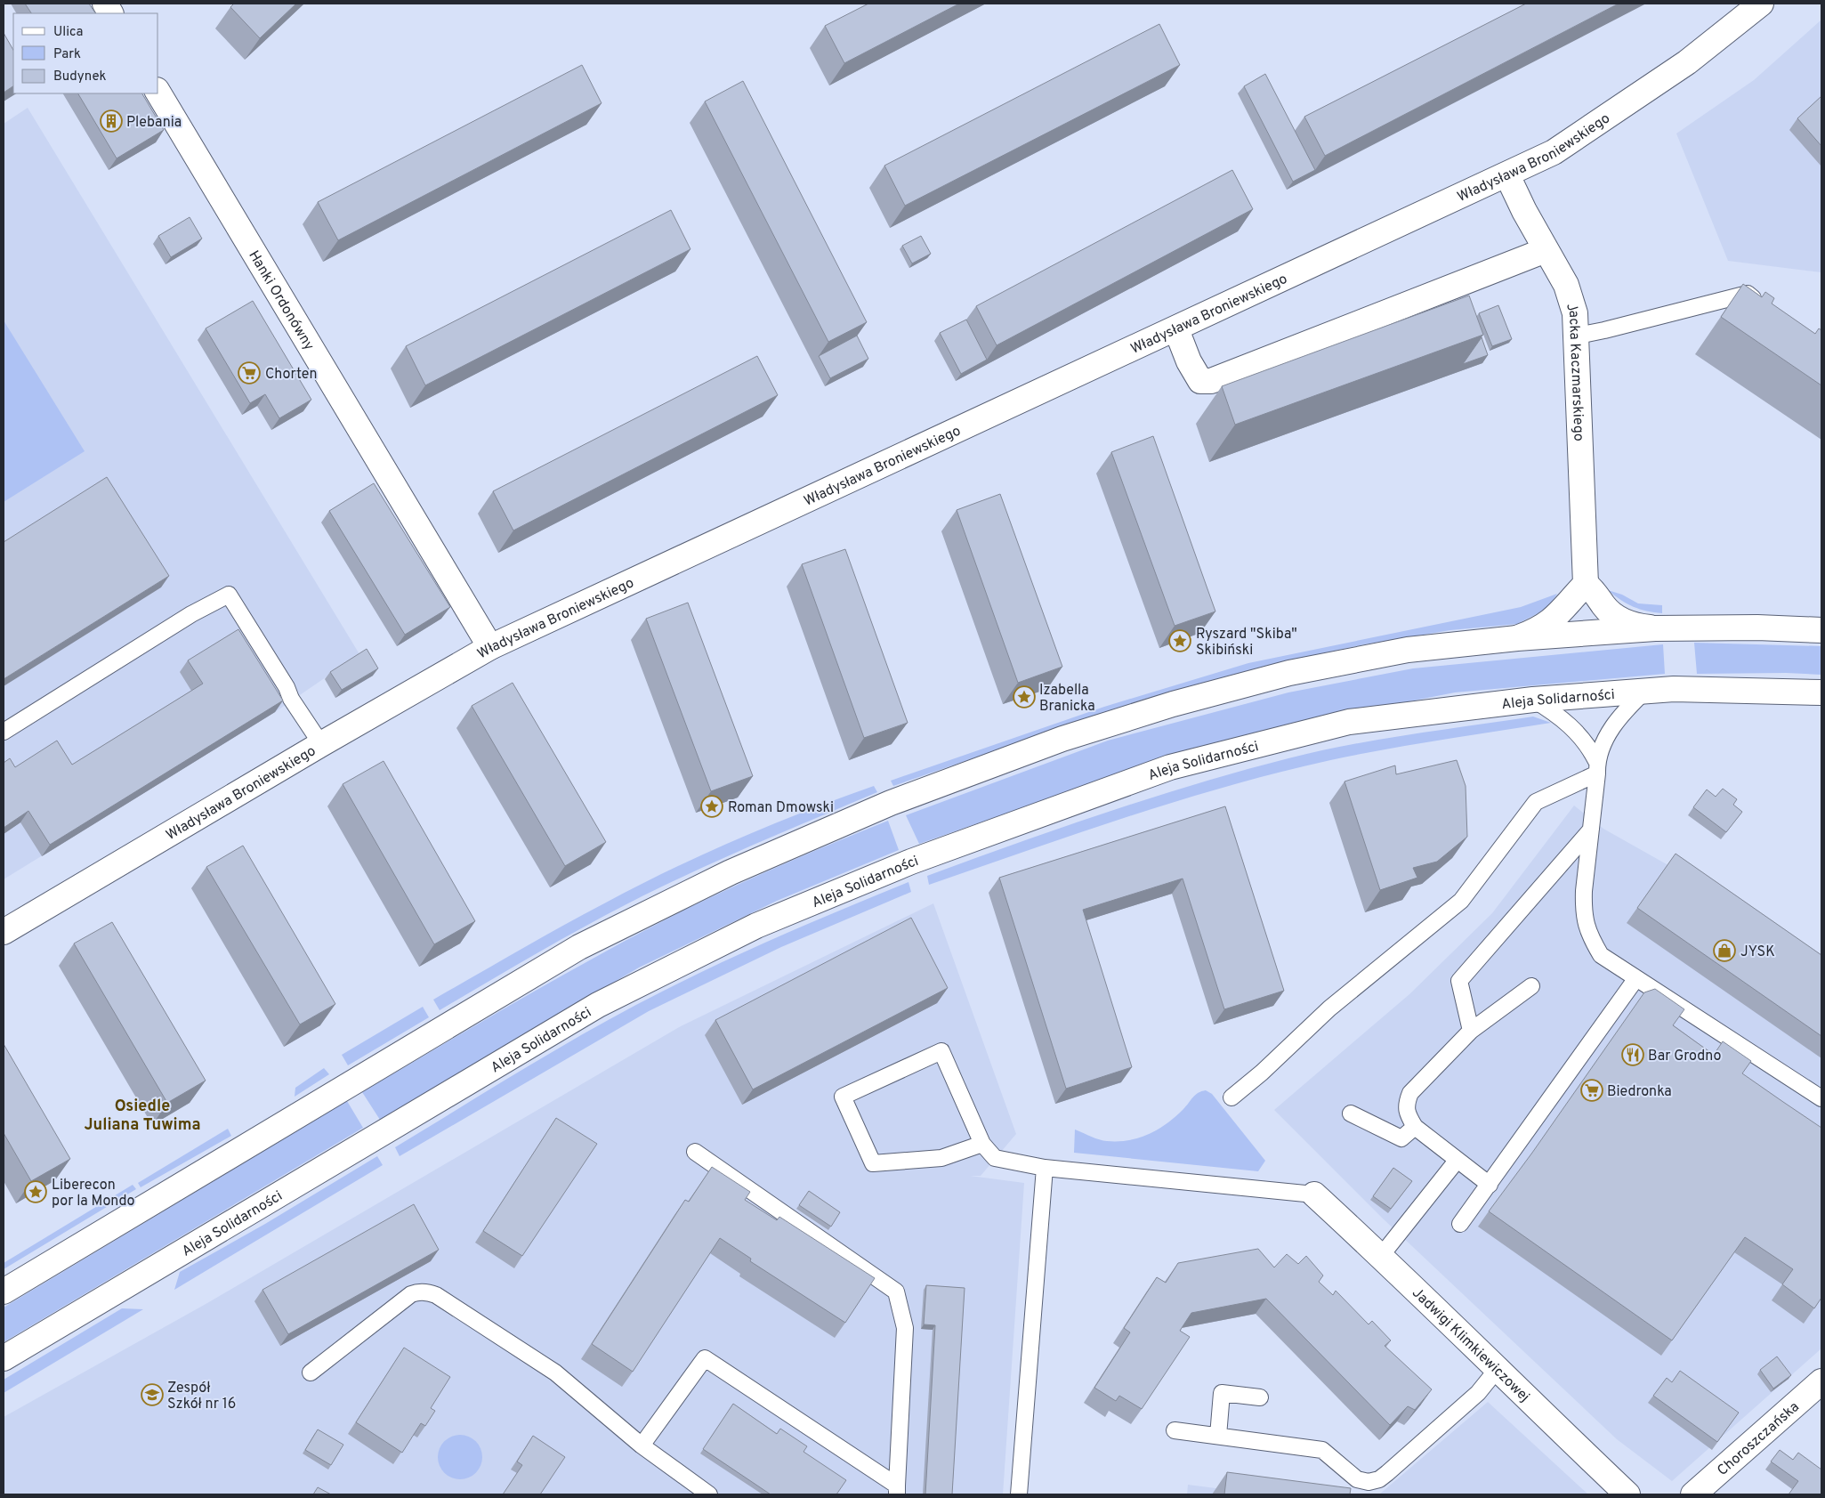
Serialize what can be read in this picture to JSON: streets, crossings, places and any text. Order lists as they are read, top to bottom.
{
  "streets": {
    "street": [
      "Władysława Broniewskiego",
      "Hanki Ordonówny",
      "Jacka Kaczmarskiego",
      "Aleja Solidarności",
      "Jadwigi Klimkiewiczowej",
      "Choroszczańska"
    ]
  },
  "crossings": [
    ["Władysława Broniewskiego", "Hanki Ordonówny"],
    ["Władysława Broniewskiego", "Jacka Kaczmarskiego"]
  ],
  "districts": ["Osiedle Juliana Tuwima"],
  "places": {
    "building": ["Plebania"],
    "supermarket": ["Chorten", "Biedronka"],
    "place": [
      "Ryszard \"Skiba\" Skibiński",
      "Izabella Branicka",
      "Roman Dmowski",
      "Liberecon por la Mondo"
    ],
    "shop": ["JYSK"],
    "restaurant": ["Bar Grodno"],
    "school or university": ["Zespół Szkół nr 16"]
  },
  "legend": ["Ulica", "Park", "Budynek"]
}
